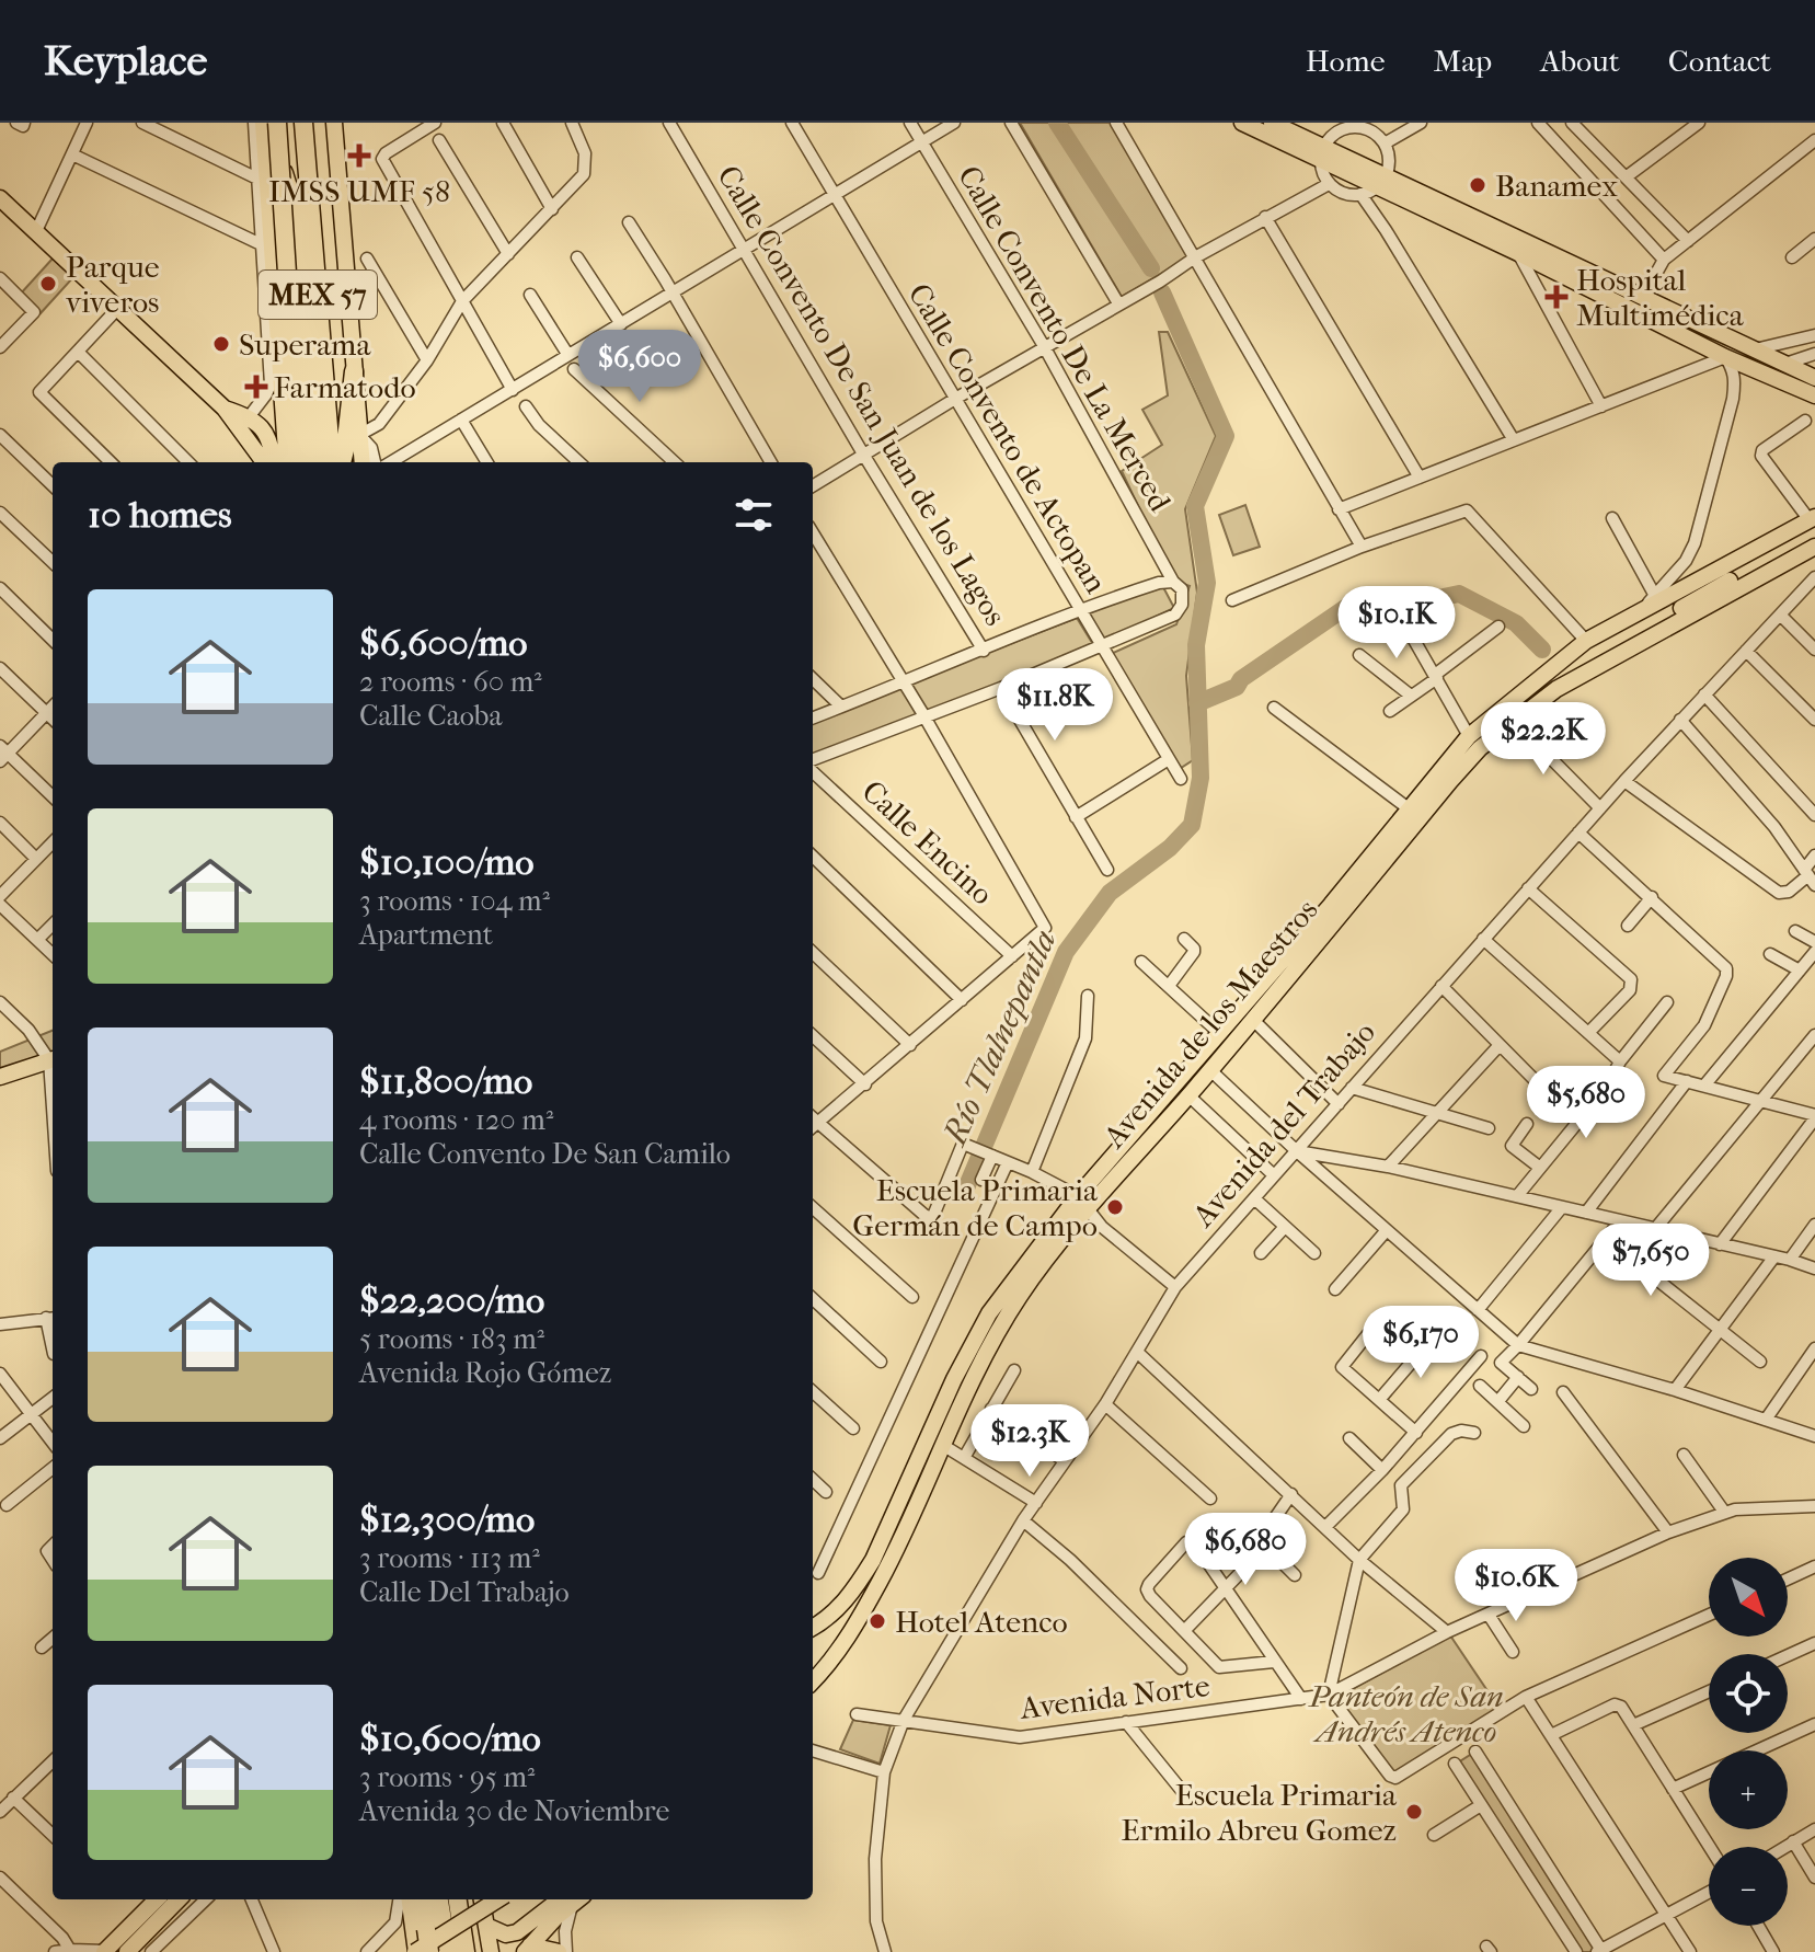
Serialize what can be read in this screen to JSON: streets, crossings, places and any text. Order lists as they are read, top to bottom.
{
  "streets": {
    "highway": ["MEX 57"],
    "main road": ["Avenida de los Maestros"],
    "street": [
      "Calle Convento De La Merced",
      "Calle Convento De San Juan de los Lagos",
      "Calle Convento de Actopan",
      "Calle Encino",
      "Avenida del Trabajo",
      "Avenida Norte"
    ]
  },
  "crossings": [
    ["Avenida del Trabajo", "Avenida Norte"]
  ],
  "water": ["Río Tlalnepantla"],
  "parks": ["Panteón de San Andrés Atenco"],
  "places": {
    "health": ["IMSS UMF 58", "Hospital Multimédica", "Farmatodo"],
    "other": [
      "Banamex",
      "Parque viveros",
      "Superama",
      "Escuela Primaria Germán de Campo",
      "Hotel Atenco",
      "Escuela Primaria Ermilo Abreu Gomez"
    ]
  },
  "north": "bottom right",
  "page": {
    "header": "Keyplace",
    "nav": [
      "Home",
      "Map",
      "About",
      "Contact"
    ],
    "price": [
      "$6,600",
      "$10.1K",
      "$11.8K",
      "$22.2K",
      "$5,680",
      "$7,650",
      "$6,170",
      "$12.3K",
      "$6,680",
      "$10.6K"
    ],
    "heading": "10 homes",
    "list": [
      {
        "name": "$6,600/mo",
        "note": "2 rooms · 60 m² · Calle Caoba"
      },
      {
        "name": "$10,100/mo",
        "note": "3 rooms · 104 m² · Apartment"
      },
      {
        "name": "$11,800/mo",
        "note": "4 rooms · 120 m² · Calle Convento De San Camilo"
      },
      {
        "name": "$22,200/mo",
        "note": "5 rooms · 183 m² · Avenida Rojo Gómez"
      },
      {
        "name": "$12,300/mo",
        "note": "3 rooms · 113 m² · Calle Del Trabajo"
      },
      {
        "name": "$10,600/mo",
        "note": "3 rooms · 95 m² · Avenida 30 de Noviembre"
      }
    ],
    "map_buttons": ["+", "−"]
  }
}
